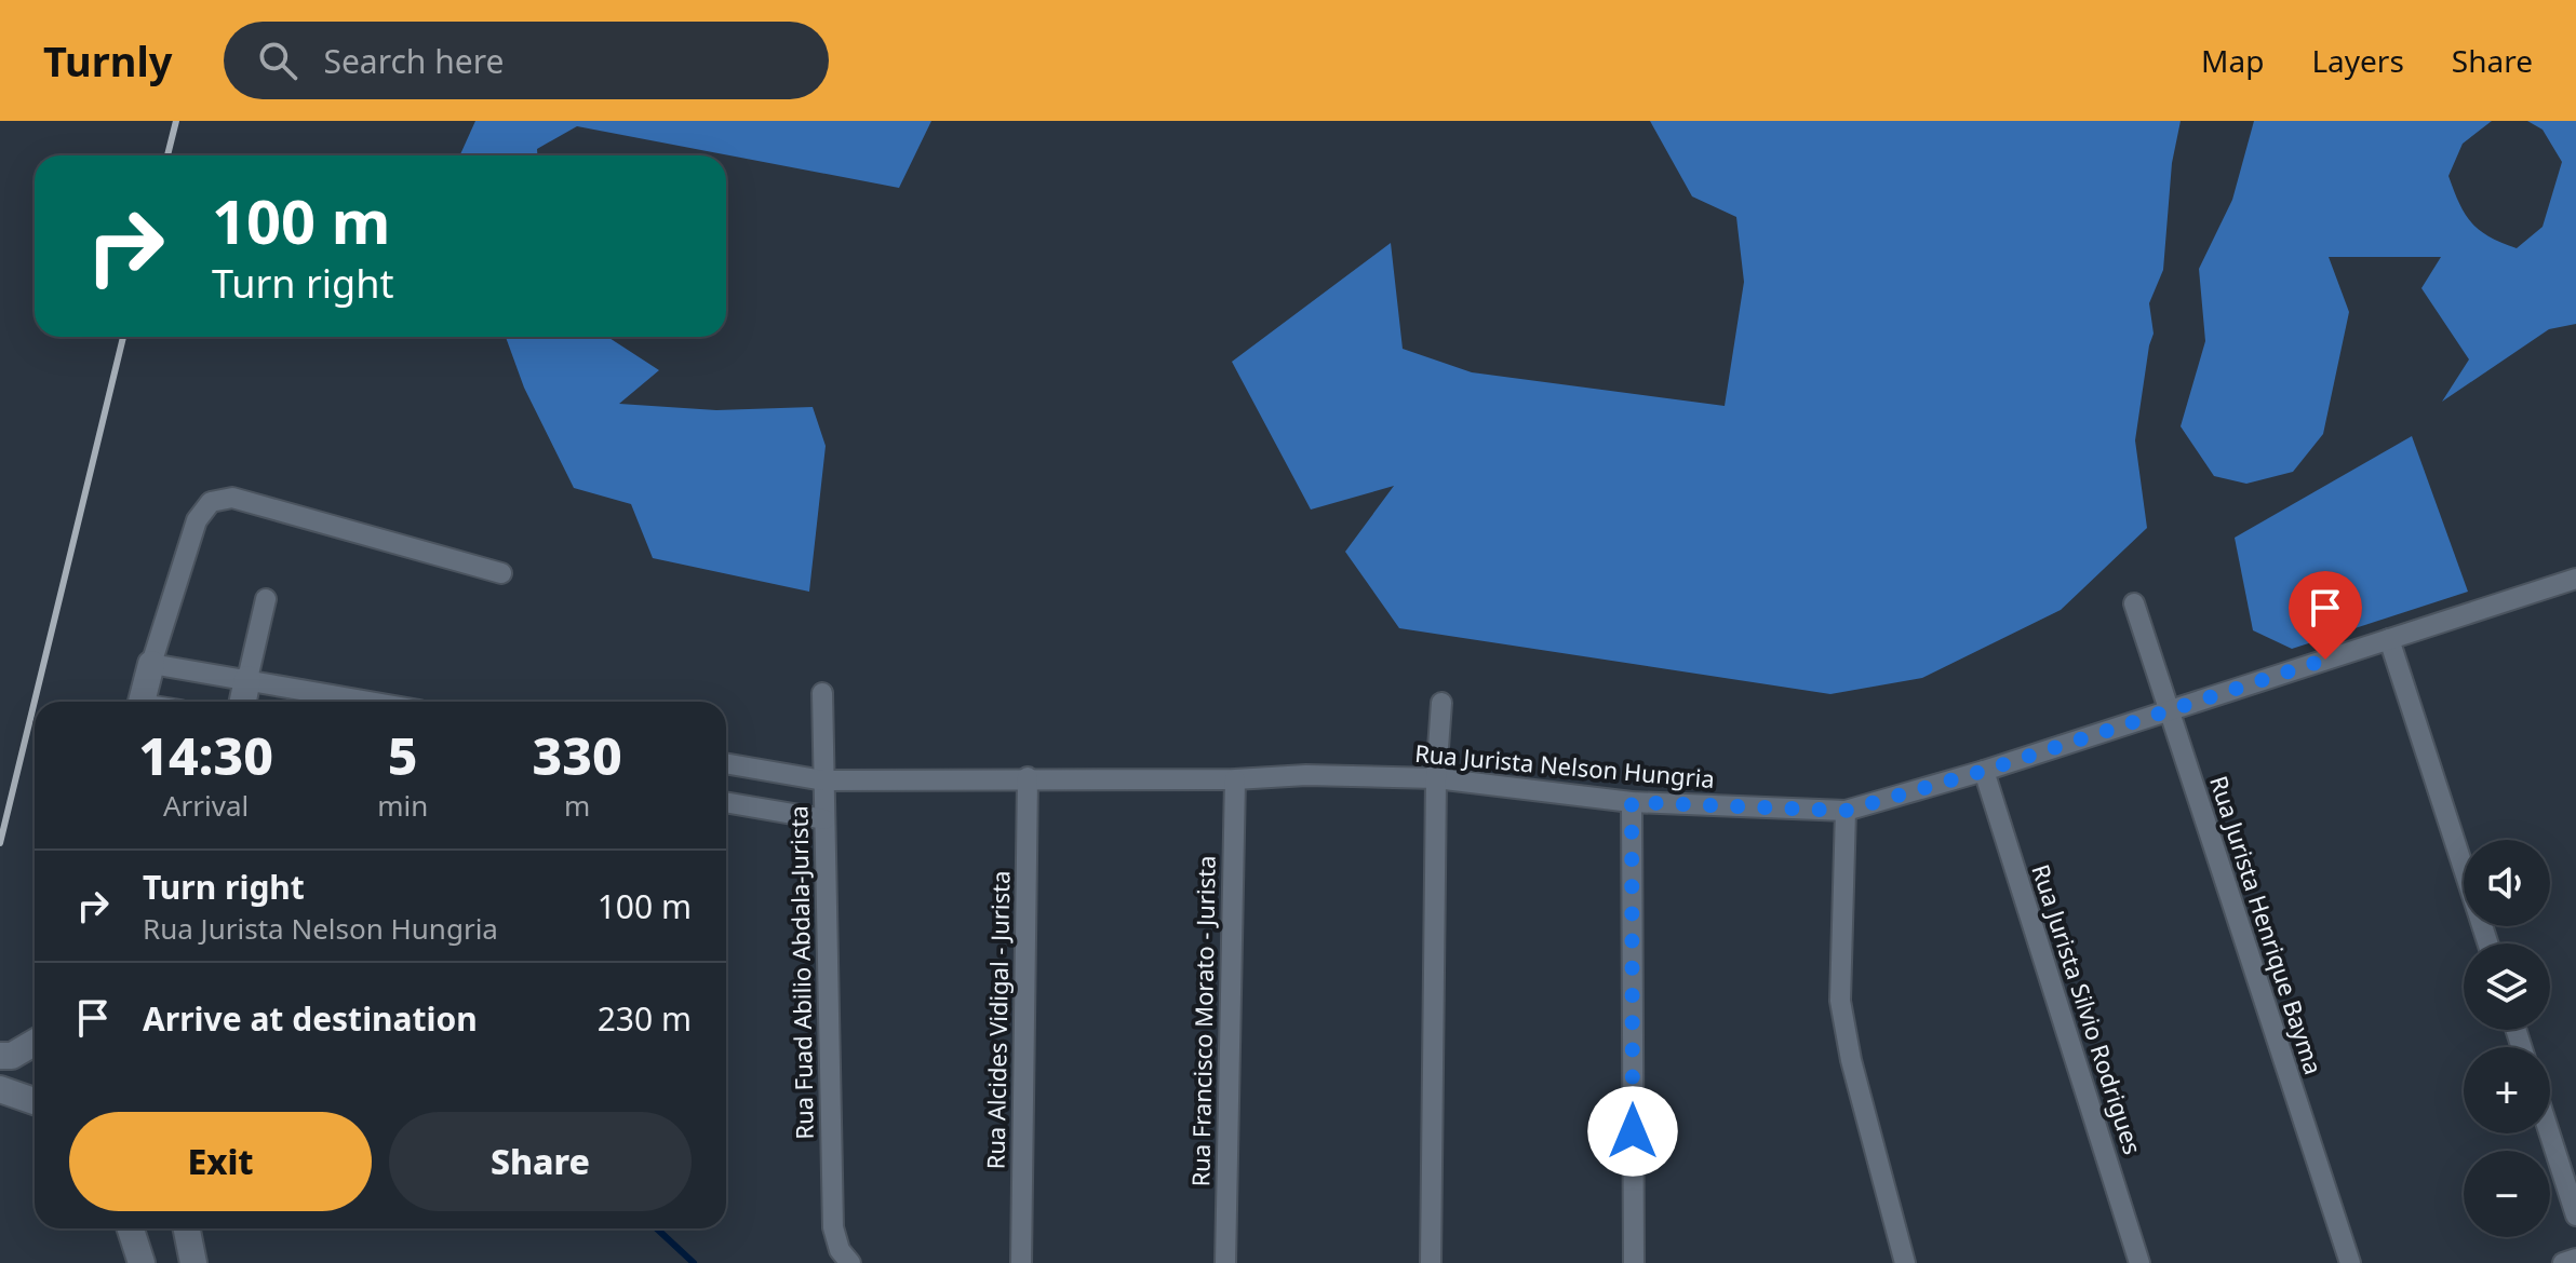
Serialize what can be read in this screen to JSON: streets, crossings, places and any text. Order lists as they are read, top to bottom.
{
  "streets": {
    "street": [
      "Rua Jurista Nelson Hungria",
      "Rua Jurista Henrique Bayma",
      "Rua Fuad Abilio Abdala-Jurista",
      "Rua Jurista Silvio Rodrigues",
      "Rua Alcides Vidigal - Jurista",
      "Rua Francisco Morato - Jurista"
    ]
  },
  "crossings": [
    ["Rua Jurista Nelson Hungria", "Rua Jurista Henrique Bayma"],
    ["Rua Jurista Nelson Hungria", "Rua Fuad Abilio Abdala-Jurista"],
    ["Rua Jurista Nelson Hungria", "Rua Jurista Silvio Rodrigues"],
    ["Rua Jurista Nelson Hungria", "Rua Alcides Vidigal - Jurista"],
    ["Rua Jurista Nelson Hungria", "Rua Francisco Morato - Jurista"]
  ],
  "page": {
    "header": "Turnly",
    "search": "Search here",
    "nav": ["Map", "Layers", "Share"],
    "turn": ["100 m", "Turn right"],
    "eta": [
      "14:30",
      "Arrival",
      "5",
      "min",
      "330",
      "m"
    ],
    "map_buttons": ["+", "−"],
    "list": [
      {
        "name": "Turn right",
        "note": "Rua Jurista Nelson Hungria",
        "value": "100 m"
      },
      {
        "name": "Arrive at destination",
        "value": "230 m"
      }
    ],
    "buttons": ["Exit", "Share"]
  }
}
